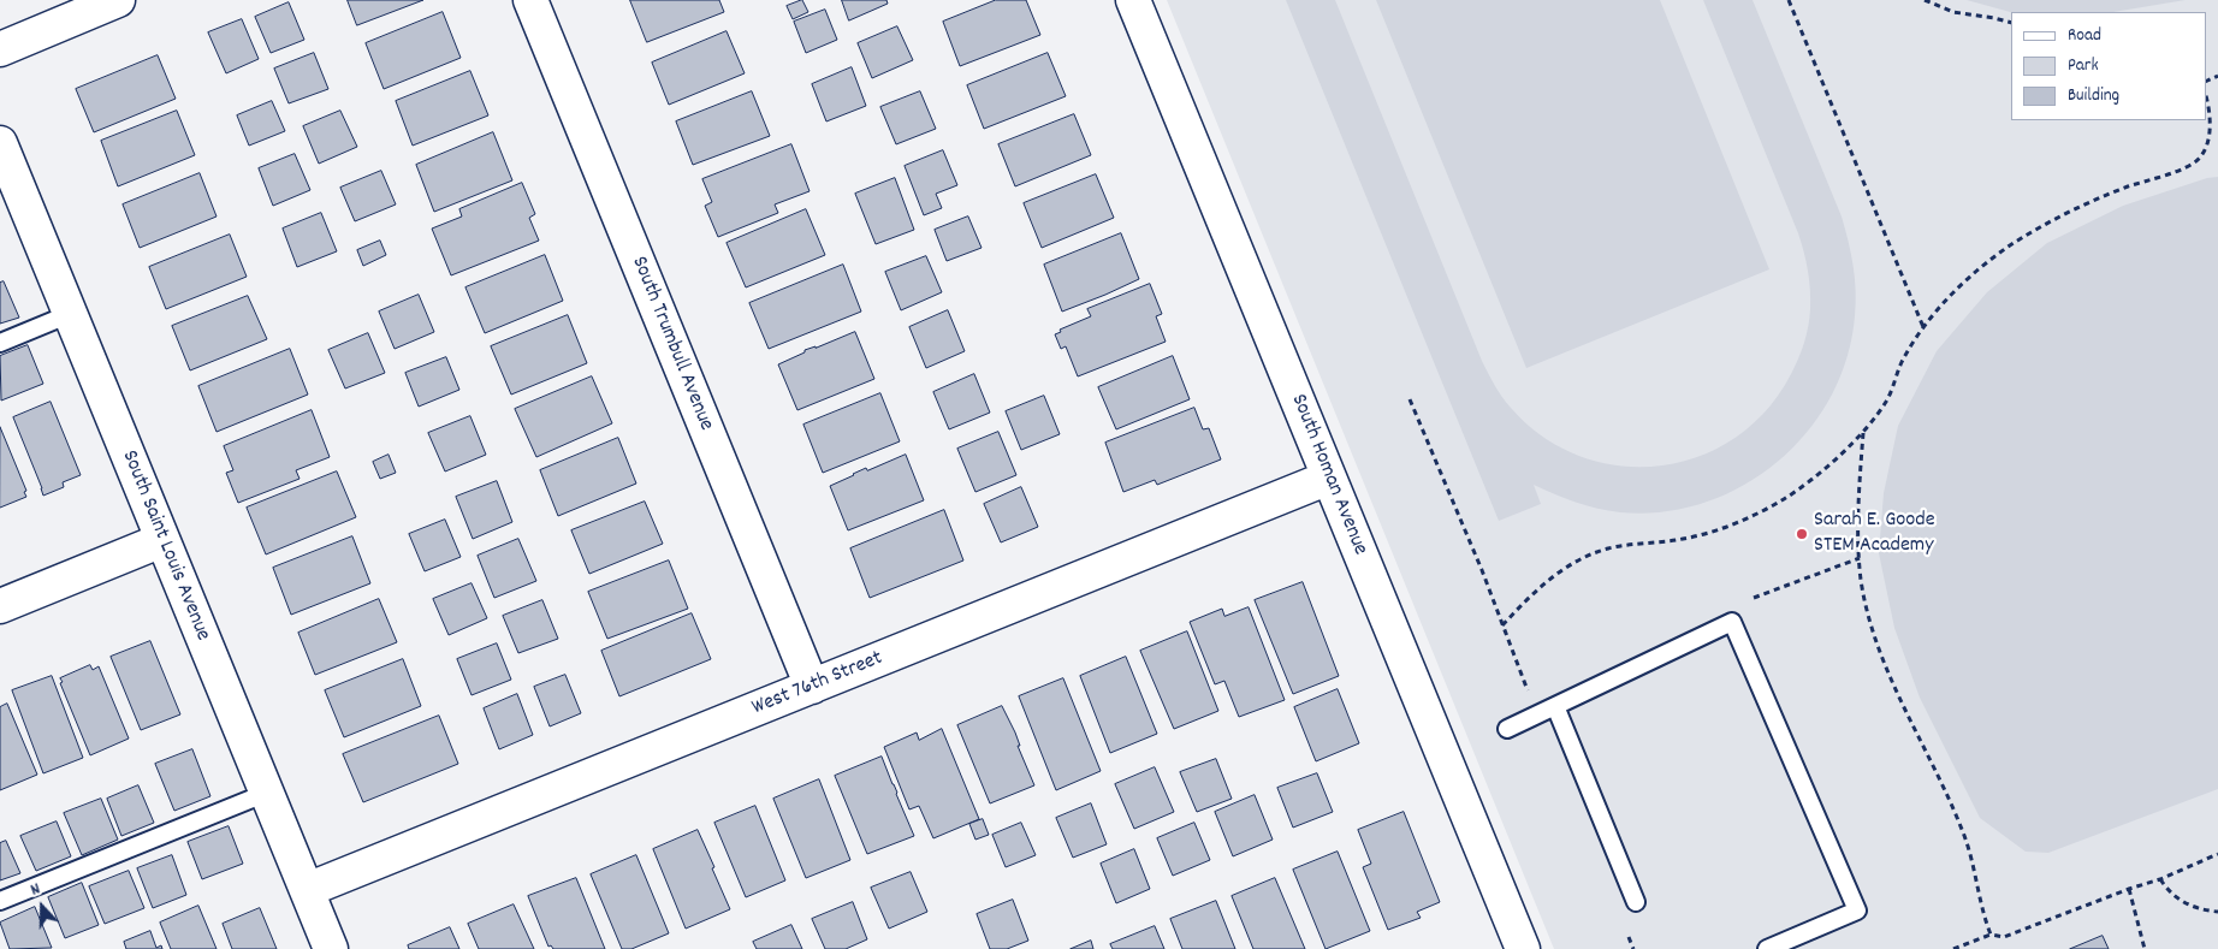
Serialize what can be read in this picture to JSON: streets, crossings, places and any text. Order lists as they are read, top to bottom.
{
  "streets": {
    "street": [
      "South Trumbull Avenue",
      "South Homan Avenue",
      "South Saint Louis Avenue",
      "West 76th Street"
    ]
  },
  "crossings": [
    ["South Trumbull Avenue", "West 76th Street"],
    ["South Homan Avenue", "West 76th Street"],
    ["South Saint Louis Avenue", "West 76th Street"]
  ],
  "places": ["Sarah E. Goode STEM Academy"],
  "legend": ["Road", "Park", "Building"],
  "north": "top"
}
